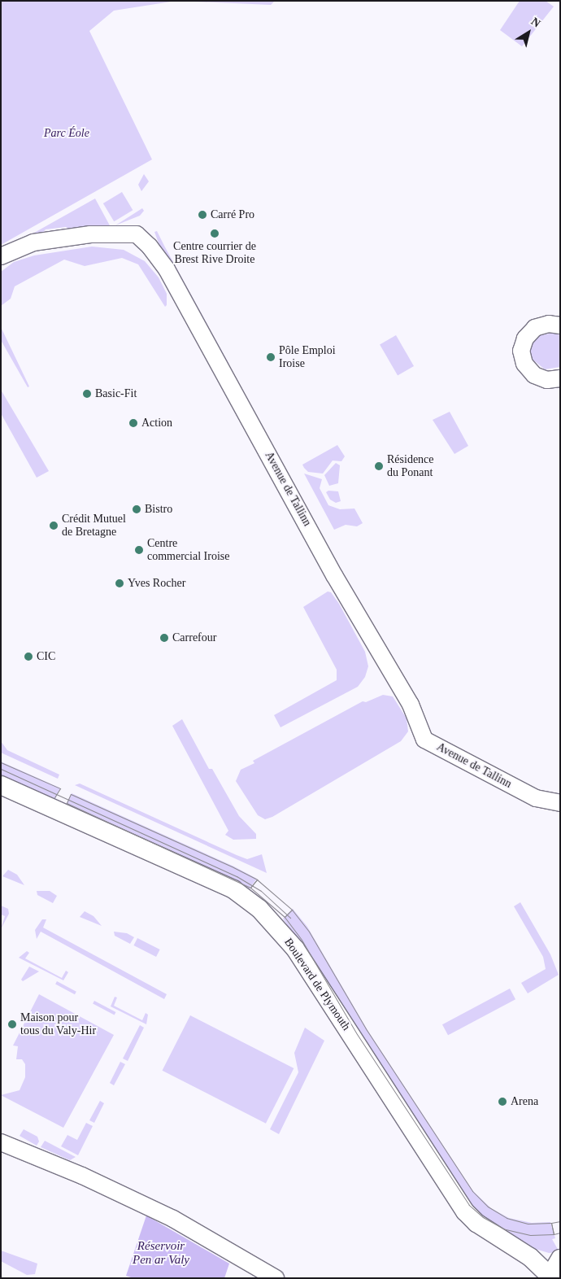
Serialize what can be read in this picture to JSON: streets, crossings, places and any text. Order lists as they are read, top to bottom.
{
  "streets": {
    "main road": ["Boulevard de Plymouth"],
    "street": ["Avenue de Tallinn"]
  },
  "water": ["Réservoir Pen ar Valy"],
  "parks": ["Parc Éole"],
  "places": [
    "Carré Pro",
    "Centre courrier de Brest Rive Droite",
    "Pôle Emploi Iroise",
    "Basic-Fit",
    "Action",
    "Résidence du Ponant",
    "Bistro",
    "Crédit Mutuel de Bretagne",
    "Centre commercial Iroise",
    "Yves Rocher",
    "Carrefour",
    "CIC",
    "Maison pour tous du Valy-Hir",
    "Arena"
  ],
  "north": "top right"
}
